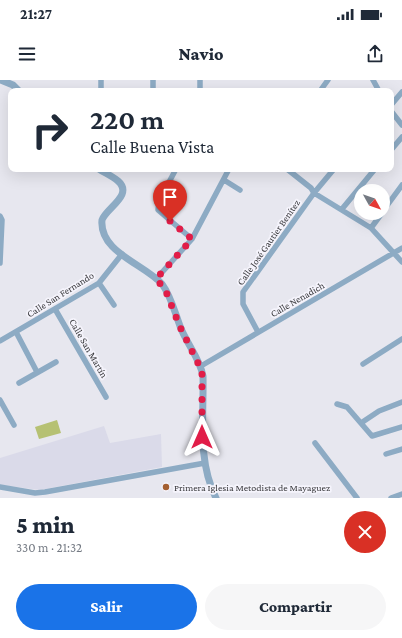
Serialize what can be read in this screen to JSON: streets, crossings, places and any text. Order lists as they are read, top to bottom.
{
  "streets": {
    "street": [
      "Calle José Gautier Benítez",
      "Calle San Fernando",
      "Calle Nenadich",
      "Calle San Martín"
    ]
  },
  "crossings": [
    ["Calle José Gautier Benítez", "Calle Nenadich"],
    ["Calle San Fernando", "Calle San Martín"]
  ],
  "places": ["Primera Iglesia Metodista de Mayaguez"],
  "north": "bottom right",
  "page": {
    "status": "21:27",
    "header": "Navio",
    "turn": ["220 m", "Calle Buena Vista"],
    "heading": ["5 min", "330 m · 21:32"],
    "buttons": ["Salir", "Compartir"]
  }
}
